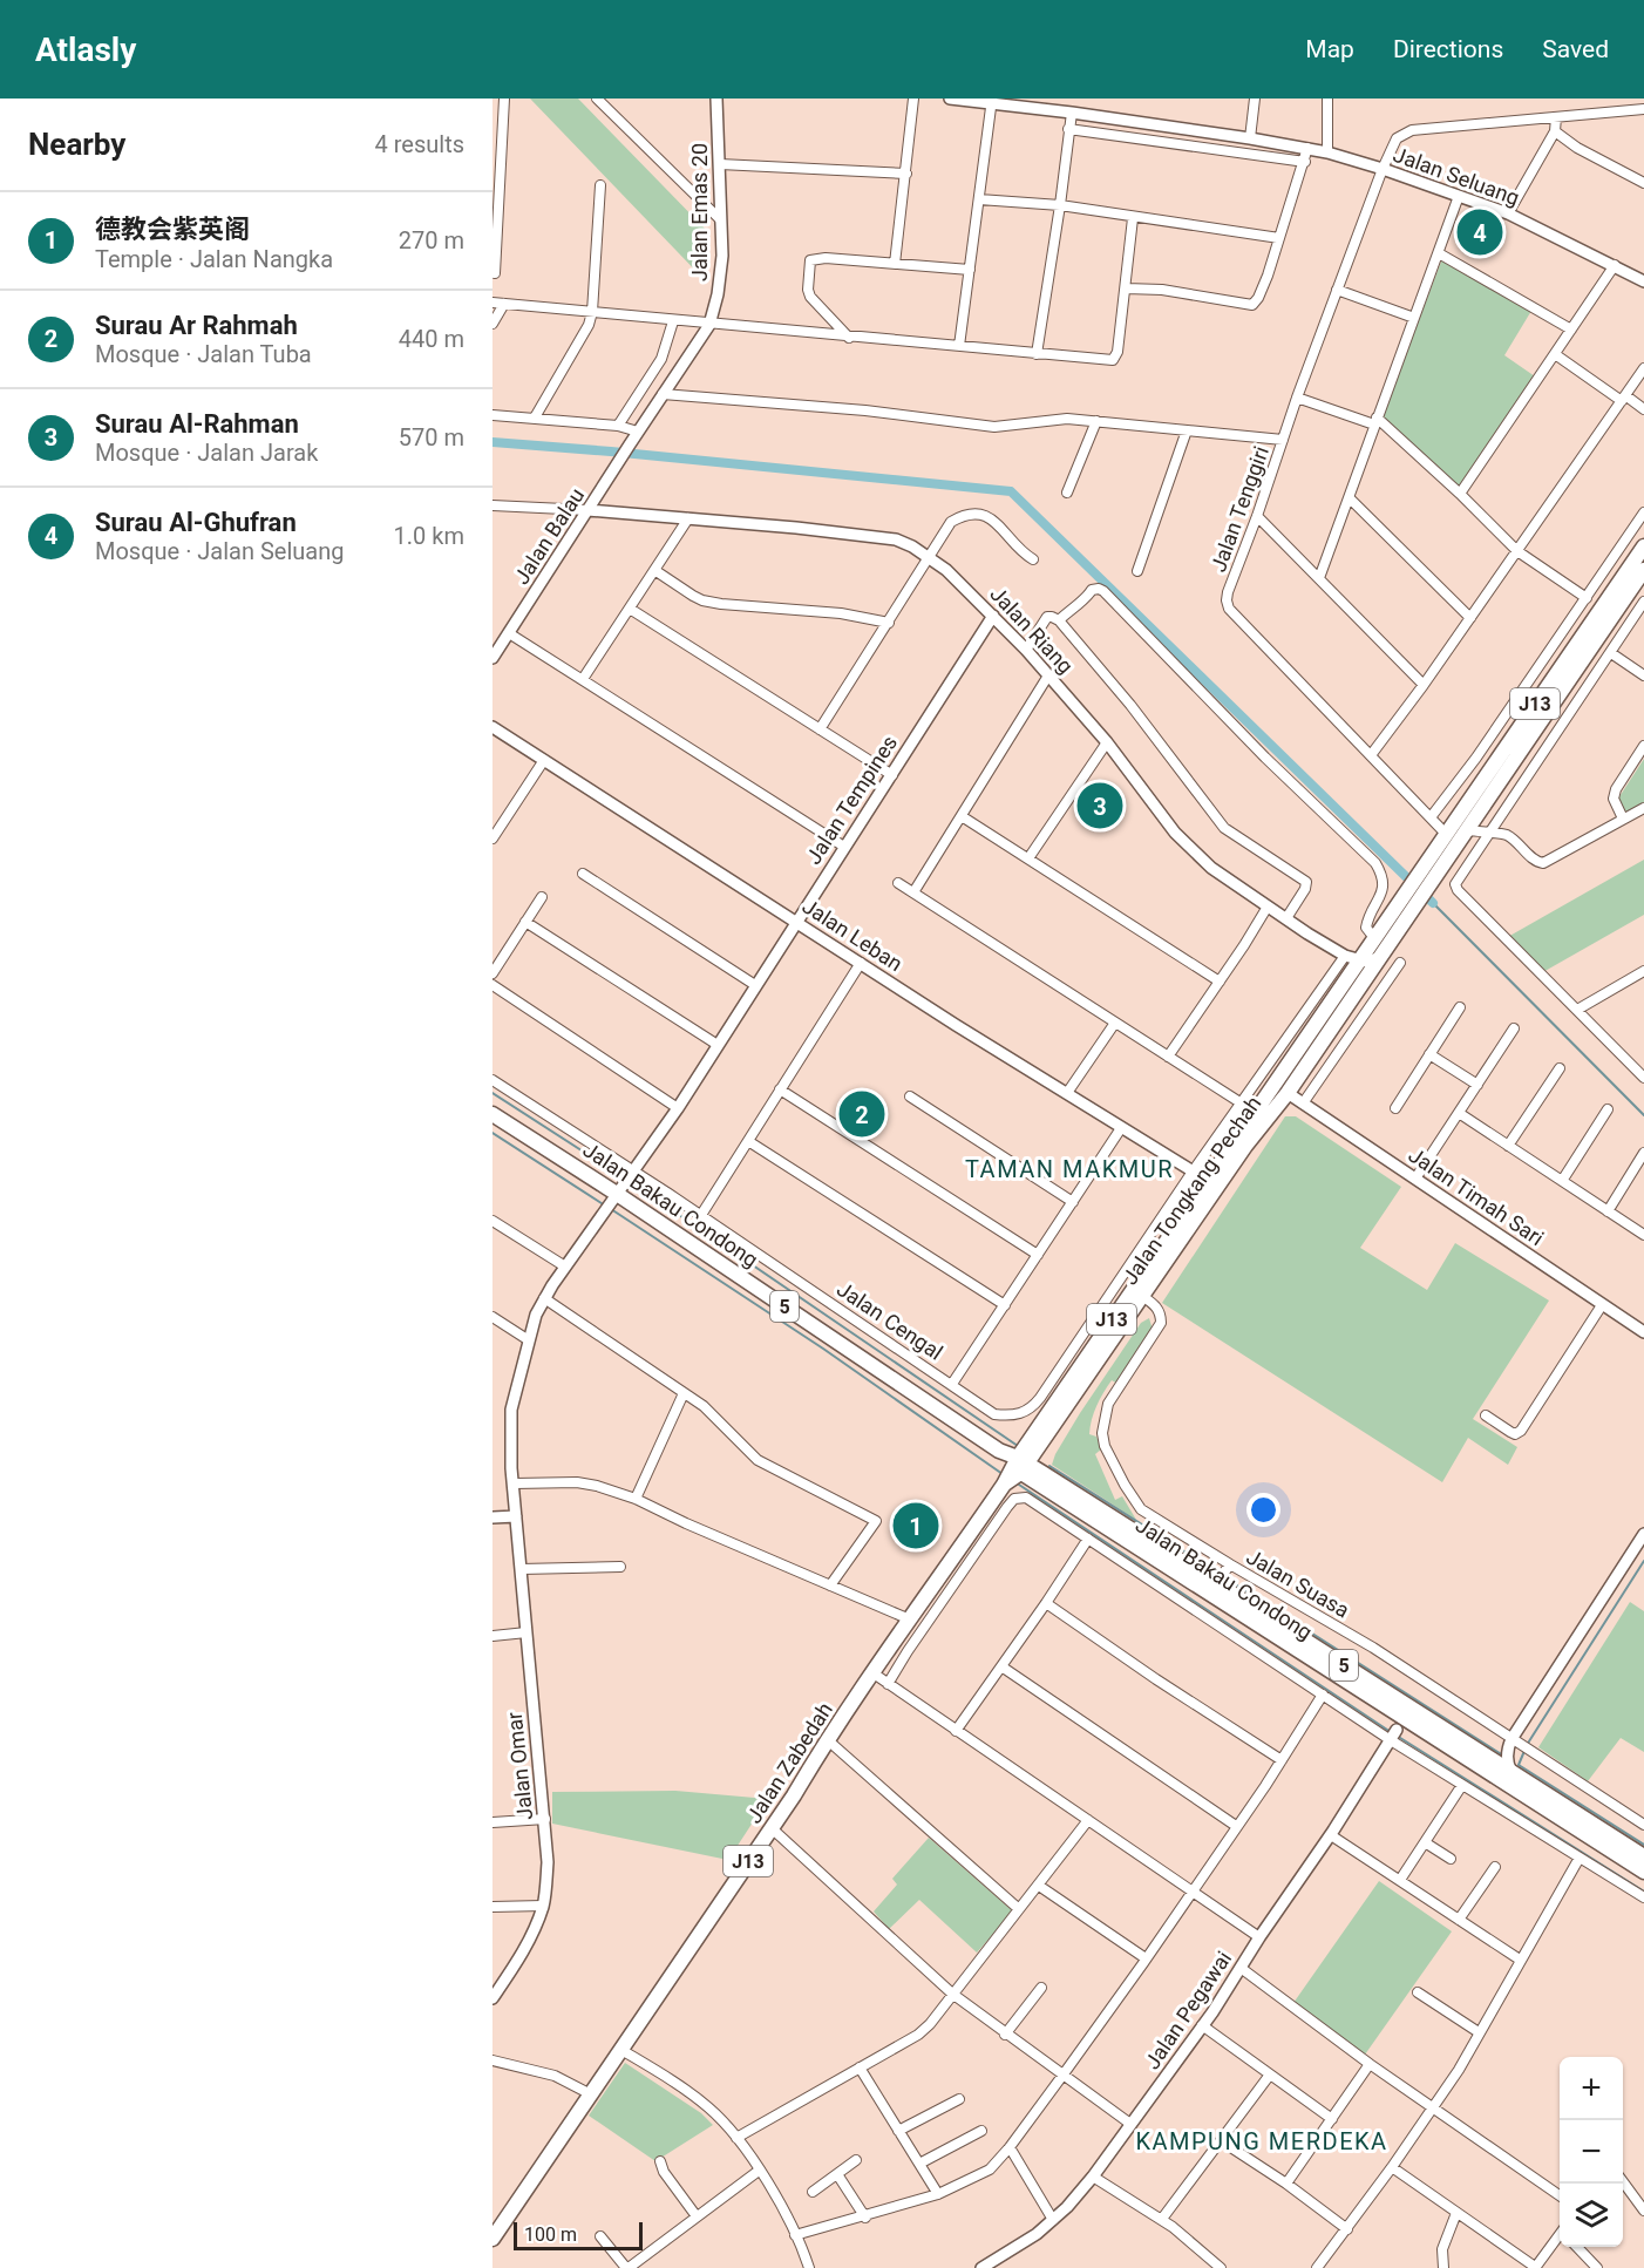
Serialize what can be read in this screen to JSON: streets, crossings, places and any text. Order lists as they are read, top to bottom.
{
  "streets": {
    "main road": [
      "J13",
      "Jalan Tongkang Pechah",
      "Jalan Bakau Condong",
      "5",
      "Jalan Zabedah"
    ],
    "street": [
      "Jalan Seluang",
      "Jalan Emas 20",
      "Jalan Tenggiri",
      "Jalan Balau",
      "Jalan Riang",
      "Jalan Tempines",
      "Jalan Leban",
      "Jalan Timah Sari",
      "Jalan Cengal",
      "Jalan Suasa",
      "Jalan Omar",
      "Jalan Pegawai"
    ]
  },
  "crossings": [
    ["Jalan Seluang", "Jalan Tenggiri"],
    ["Jalan Emas 20", "Jalan Balau"],
    ["Jalan Tenggiri", "Jalan Tongkang Pechah"],
    ["Jalan Balau", "Jalan Riang"],
    ["Jalan Riang", "Jalan Tempines"],
    ["Jalan Riang", "Jalan Tongkang Pechah"],
    ["Jalan Riang", "Jalan Cengal"],
    ["Jalan Tempines", "Jalan Leban"],
    ["Jalan Tempines", "Jalan Bakau Condong"],
    ["Jalan Tempines", "Jalan Cengal"],
    ["Jalan Tempines", "Jalan Omar"],
    ["Jalan Leban", "Jalan Tongkang Pechah"],
    ["Jalan Leban", "Jalan Cengal"],
    ["Jalan Tongkang Pechah", "Jalan Timah Sari"],
    ["Jalan Tongkang Pechah", "Jalan Bakau Condong"],
    ["Jalan Tongkang Pechah", "Jalan Suasa"],
    ["Jalan Tongkang Pechah", "Jalan Zabedah"],
    ["Jalan Bakau Condong", "Jalan Cengal"],
    ["Jalan Bakau Condong", "Jalan Suasa"]
  ],
  "districts": ["TAMAN MAKMUR", "KAMPUNG MERDEKA"],
  "scale_bar": "100 m",
  "page": {
    "header": "Atlasly",
    "nav": ["Map", "Directions", "Saved"],
    "heading": ["Nearby", "4 results"],
    "list": [
      {
        "mark": "1",
        "name": "德教会紫英阁",
        "note": "Temple · Jalan Nangka",
        "value": "270 m"
      },
      {
        "mark": "2",
        "name": "Surau Ar Rahmah",
        "note": "Mosque · Jalan Tuba",
        "value": "440 m"
      },
      {
        "mark": "3",
        "name": "Surau Al-Rahman",
        "note": "Mosque · Jalan Jarak",
        "value": "570 m"
      },
      {
        "mark": "4",
        "name": "Surau Al-Ghufran",
        "note": "Mosque · Jalan Seluang",
        "value": "1.0 km"
      }
    ],
    "pins": [
      "4",
      "3",
      "2",
      "1"
    ],
    "map_buttons": ["+", "−"],
    "scale": "100 m"
  }
}
